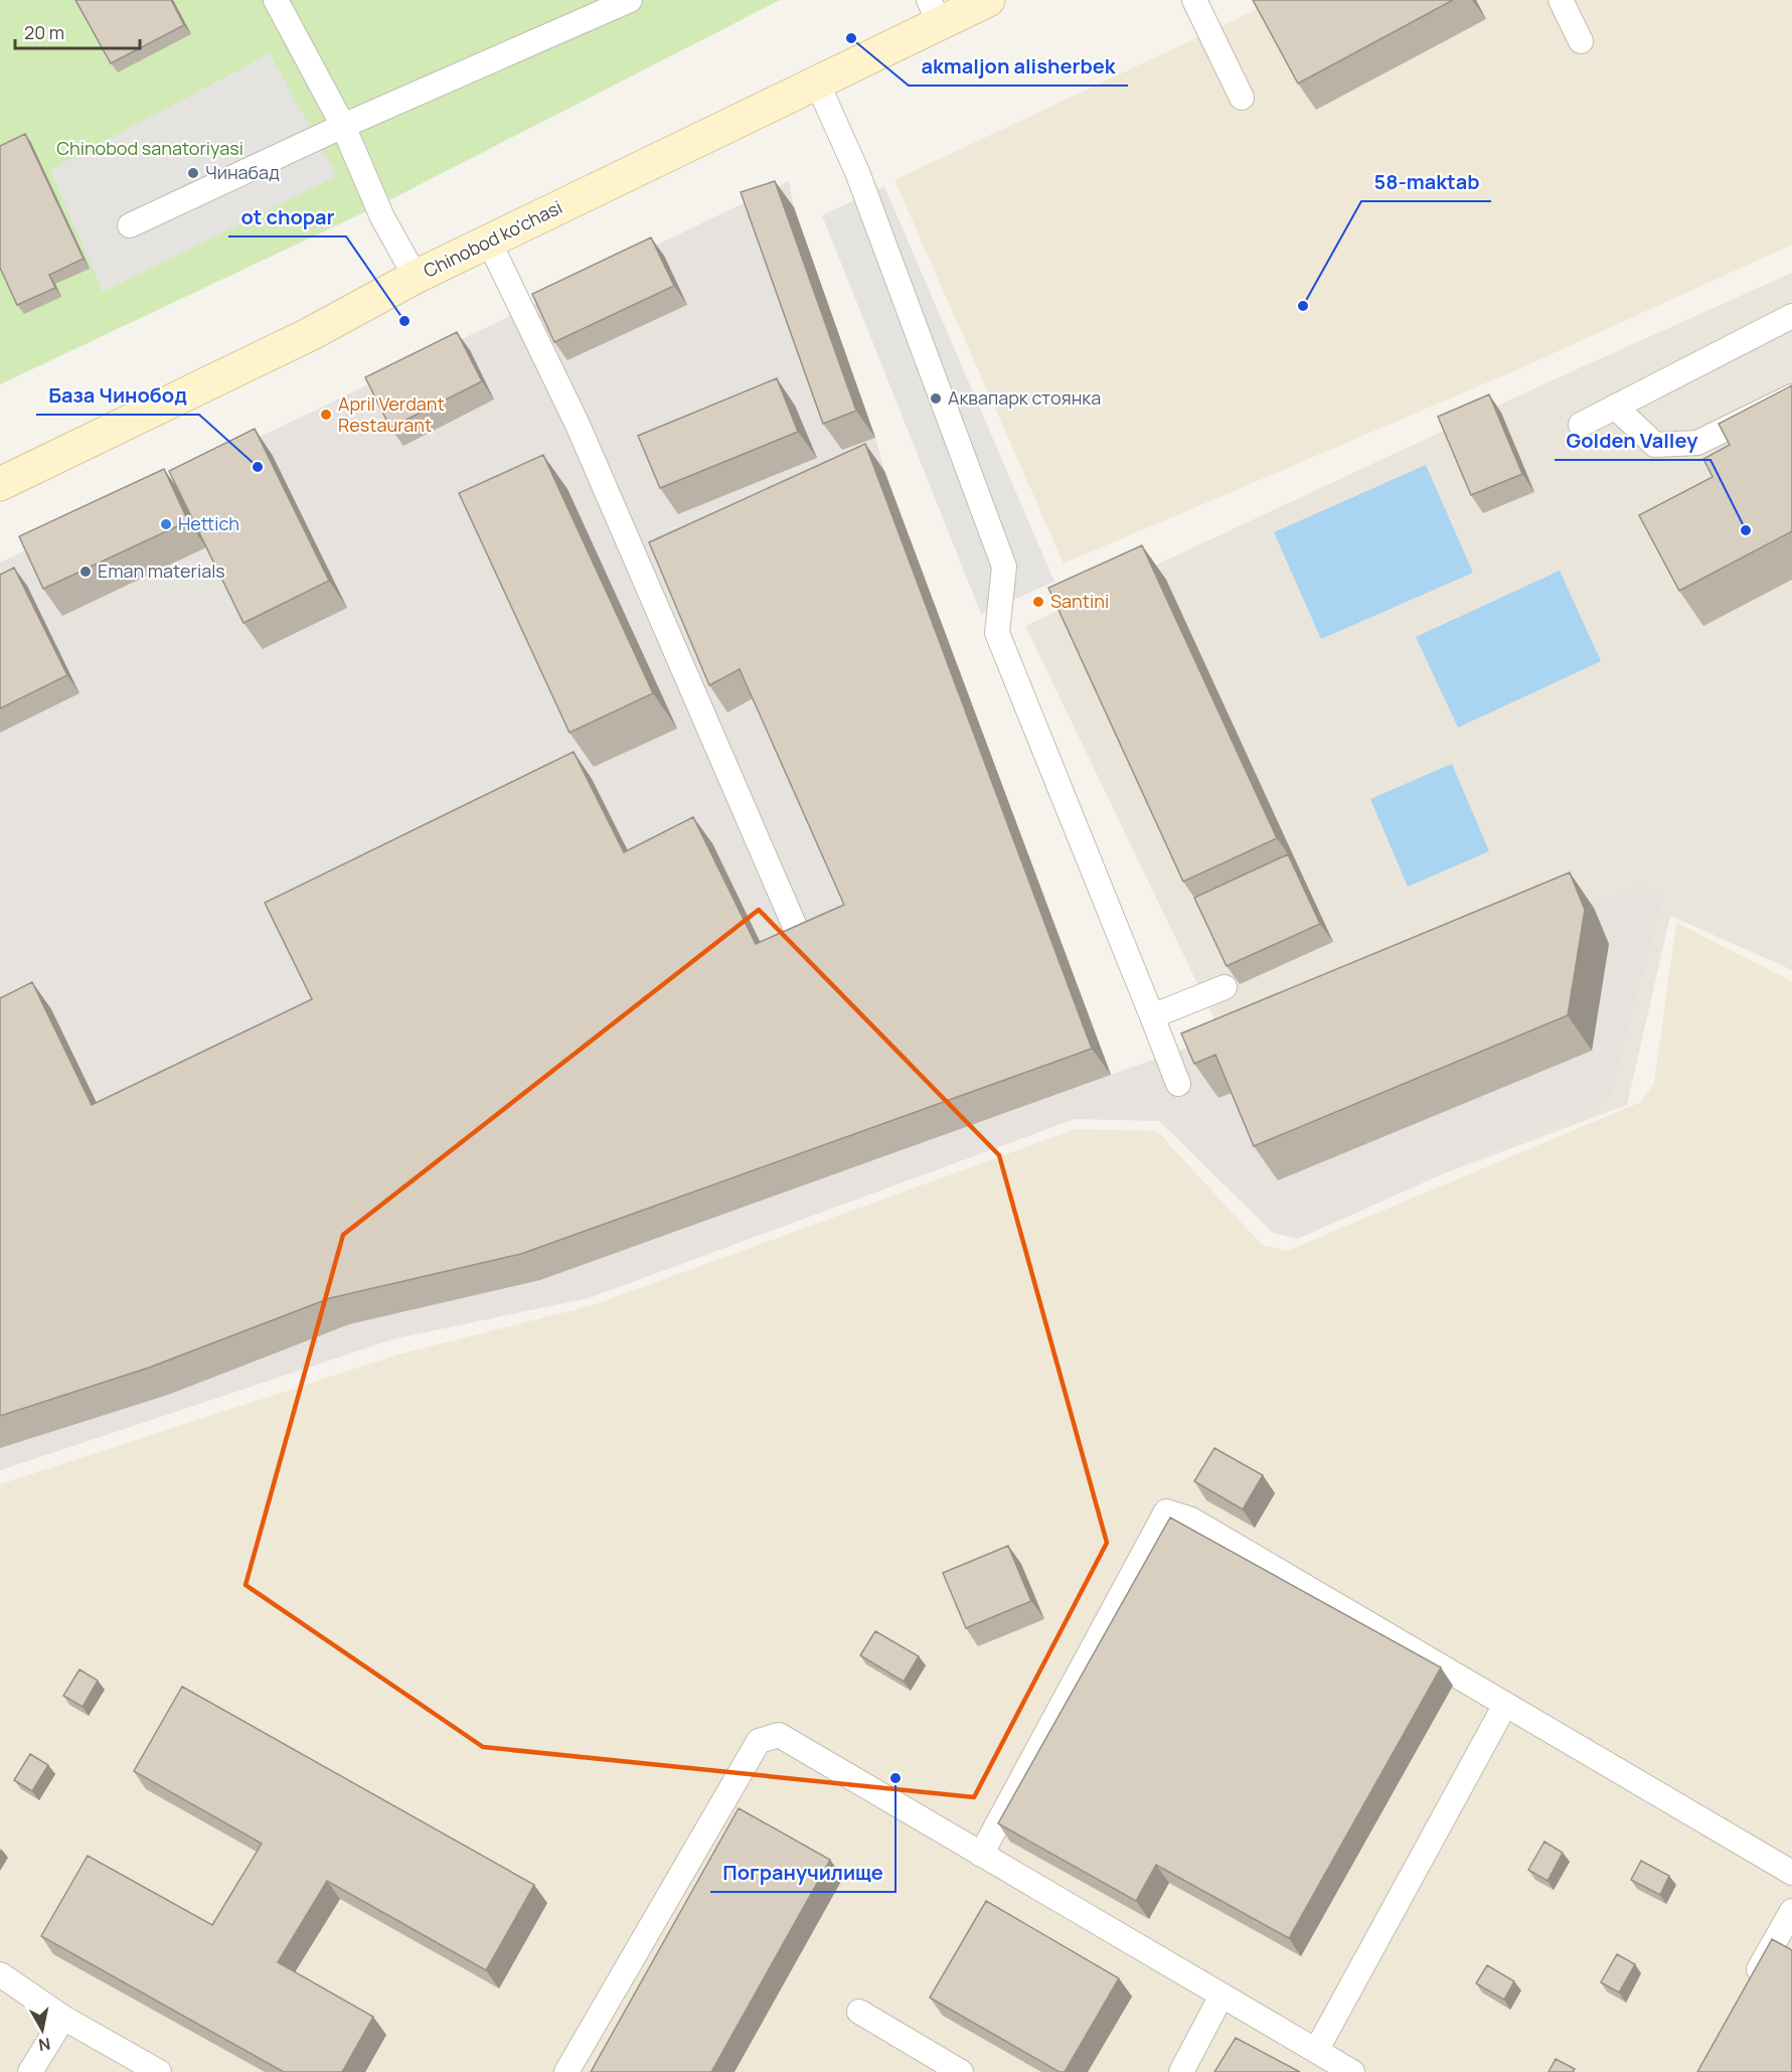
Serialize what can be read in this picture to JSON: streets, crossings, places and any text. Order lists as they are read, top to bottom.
{
  "streets": {
    "main road": ["Chinobod ko'chasi"]
  },
  "parks": ["Chinobod sanatoriyasi"],
  "places": [
    "akmaljon alisherbek",
    "Чинабад",
    "58-maktab",
    "ot chopar",
    "Аквапарк стоянка",
    "April Verdant Restaurant",
    "База Чинобод",
    "Hettich",
    "Golden Valley",
    "Eman materials",
    "Santini",
    "Погранучилище"
  ],
  "scale_bar": "20 m",
  "north": "bottom"
}
